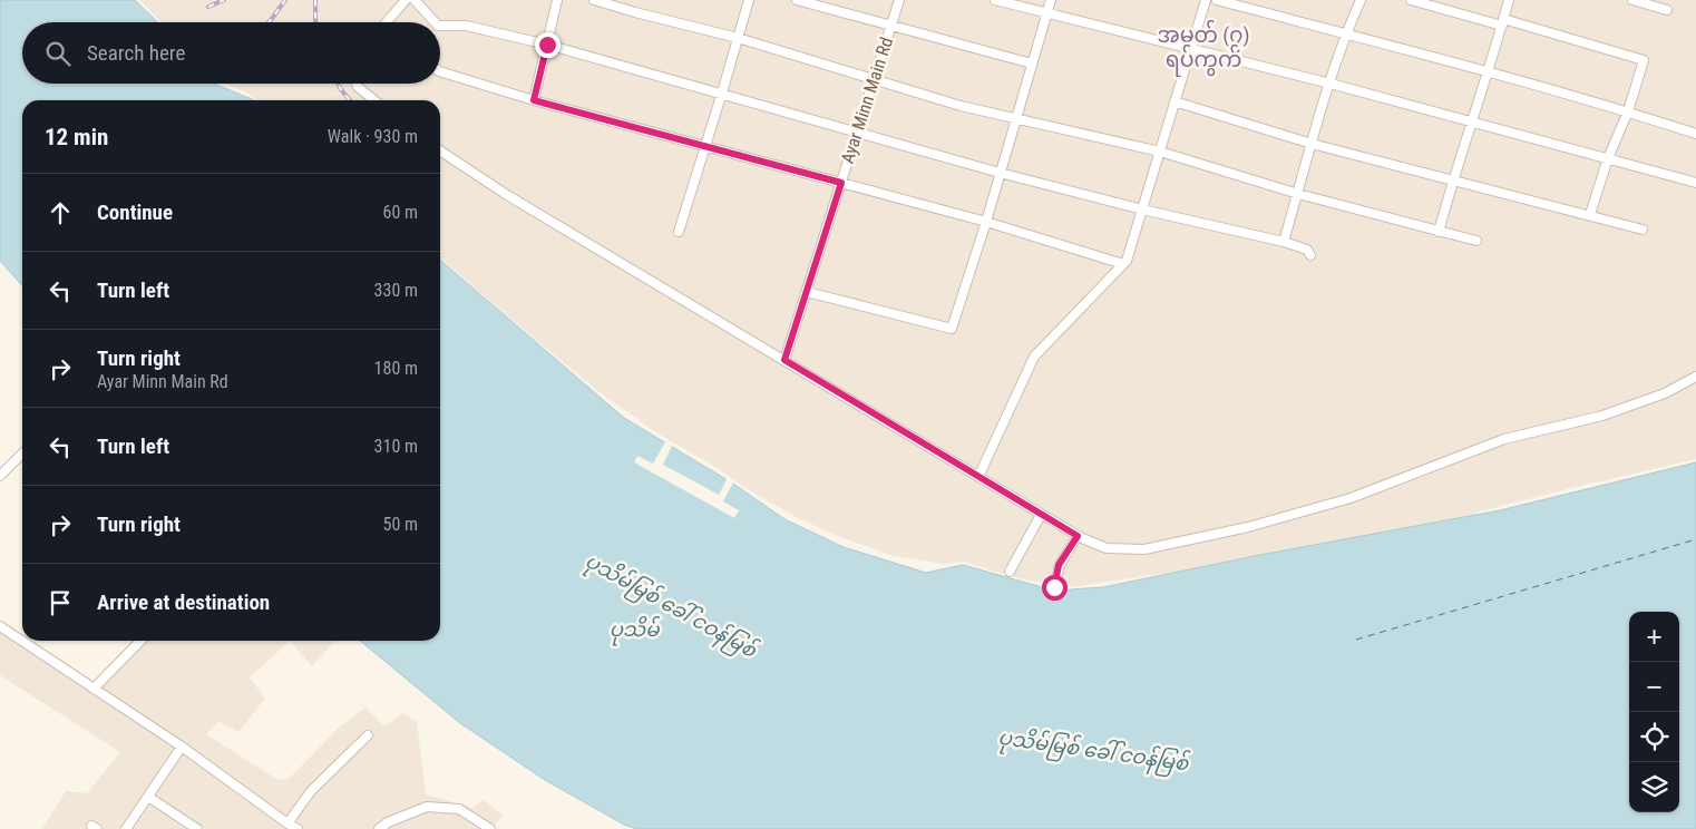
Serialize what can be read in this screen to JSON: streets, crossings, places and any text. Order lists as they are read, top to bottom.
{
  "streets": {
    "street": ["Ayar Minn Main Rd"]
  },
  "districts": ["အမှတ် (၇) ရပ်ကွက်"],
  "water": ["ပုသိမ်မြစ် ခေါ် ငဝန်မြစ်", "ပုသိမ်"],
  "page": {
    "search": "Search here",
    "heading": ["12 min", "Walk · 930 m"],
    "list": [
      ["Continue", "60 m"],
      ["Turn left", "330 m"],
      ["Turn right", "Ayar Minn Main Rd", "180 m"],
      ["Turn left", "310 m"],
      ["Turn right", "50 m"],
      "Arrive at destination"
    ],
    "map_buttons": ["+", "−"]
  }
}
